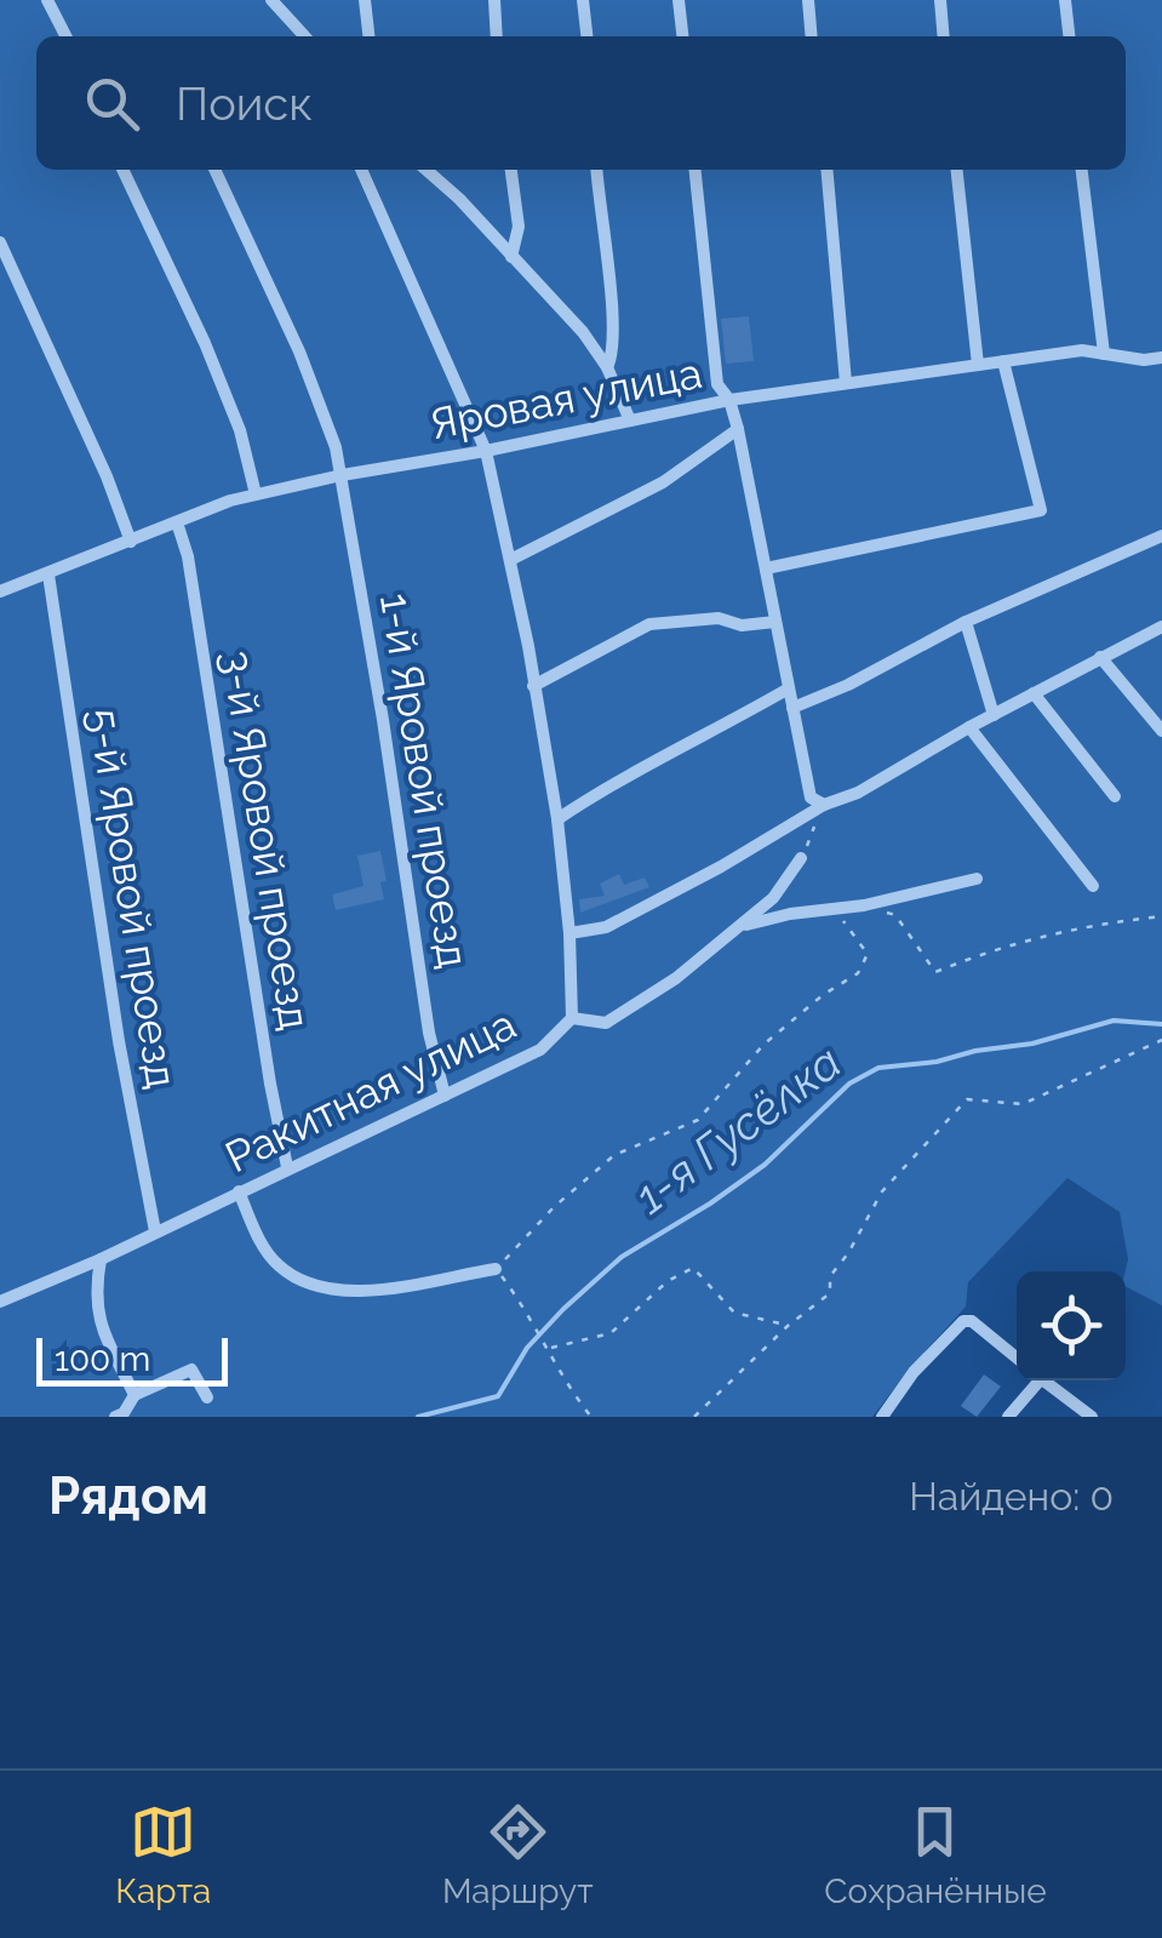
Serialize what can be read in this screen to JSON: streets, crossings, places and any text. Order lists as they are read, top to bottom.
{
  "streets": {
    "street": [
      "Яровая улица",
      "1-й Яровой проезд",
      "3-й Яровой проезд",
      "5-й Яровой проезд",
      "Ракитная улица"
    ]
  },
  "crossings": [
    ["Яровая улица", "1-й Яровой проезд"],
    ["Яровая улица", "3-й Яровой проезд"],
    ["Яровая улица", "5-й Яровой проезд"],
    ["Яровая улица", "Ракитная улица"],
    ["1-й Яровой проезд", "Ракитная улица"],
    ["3-й Яровой проезд", "Ракитная улица"],
    ["5-й Яровой проезд", "Ракитная улица"]
  ],
  "water": ["1-я Гусёлка"],
  "scale_bar": "100 m",
  "page": {
    "search": "Поиск",
    "scale": "100 m",
    "heading": ["Рядом", "Найдено: 0"],
    "nav": ["Карта", "Маршрут", "Сохранённые"]
  }
}
